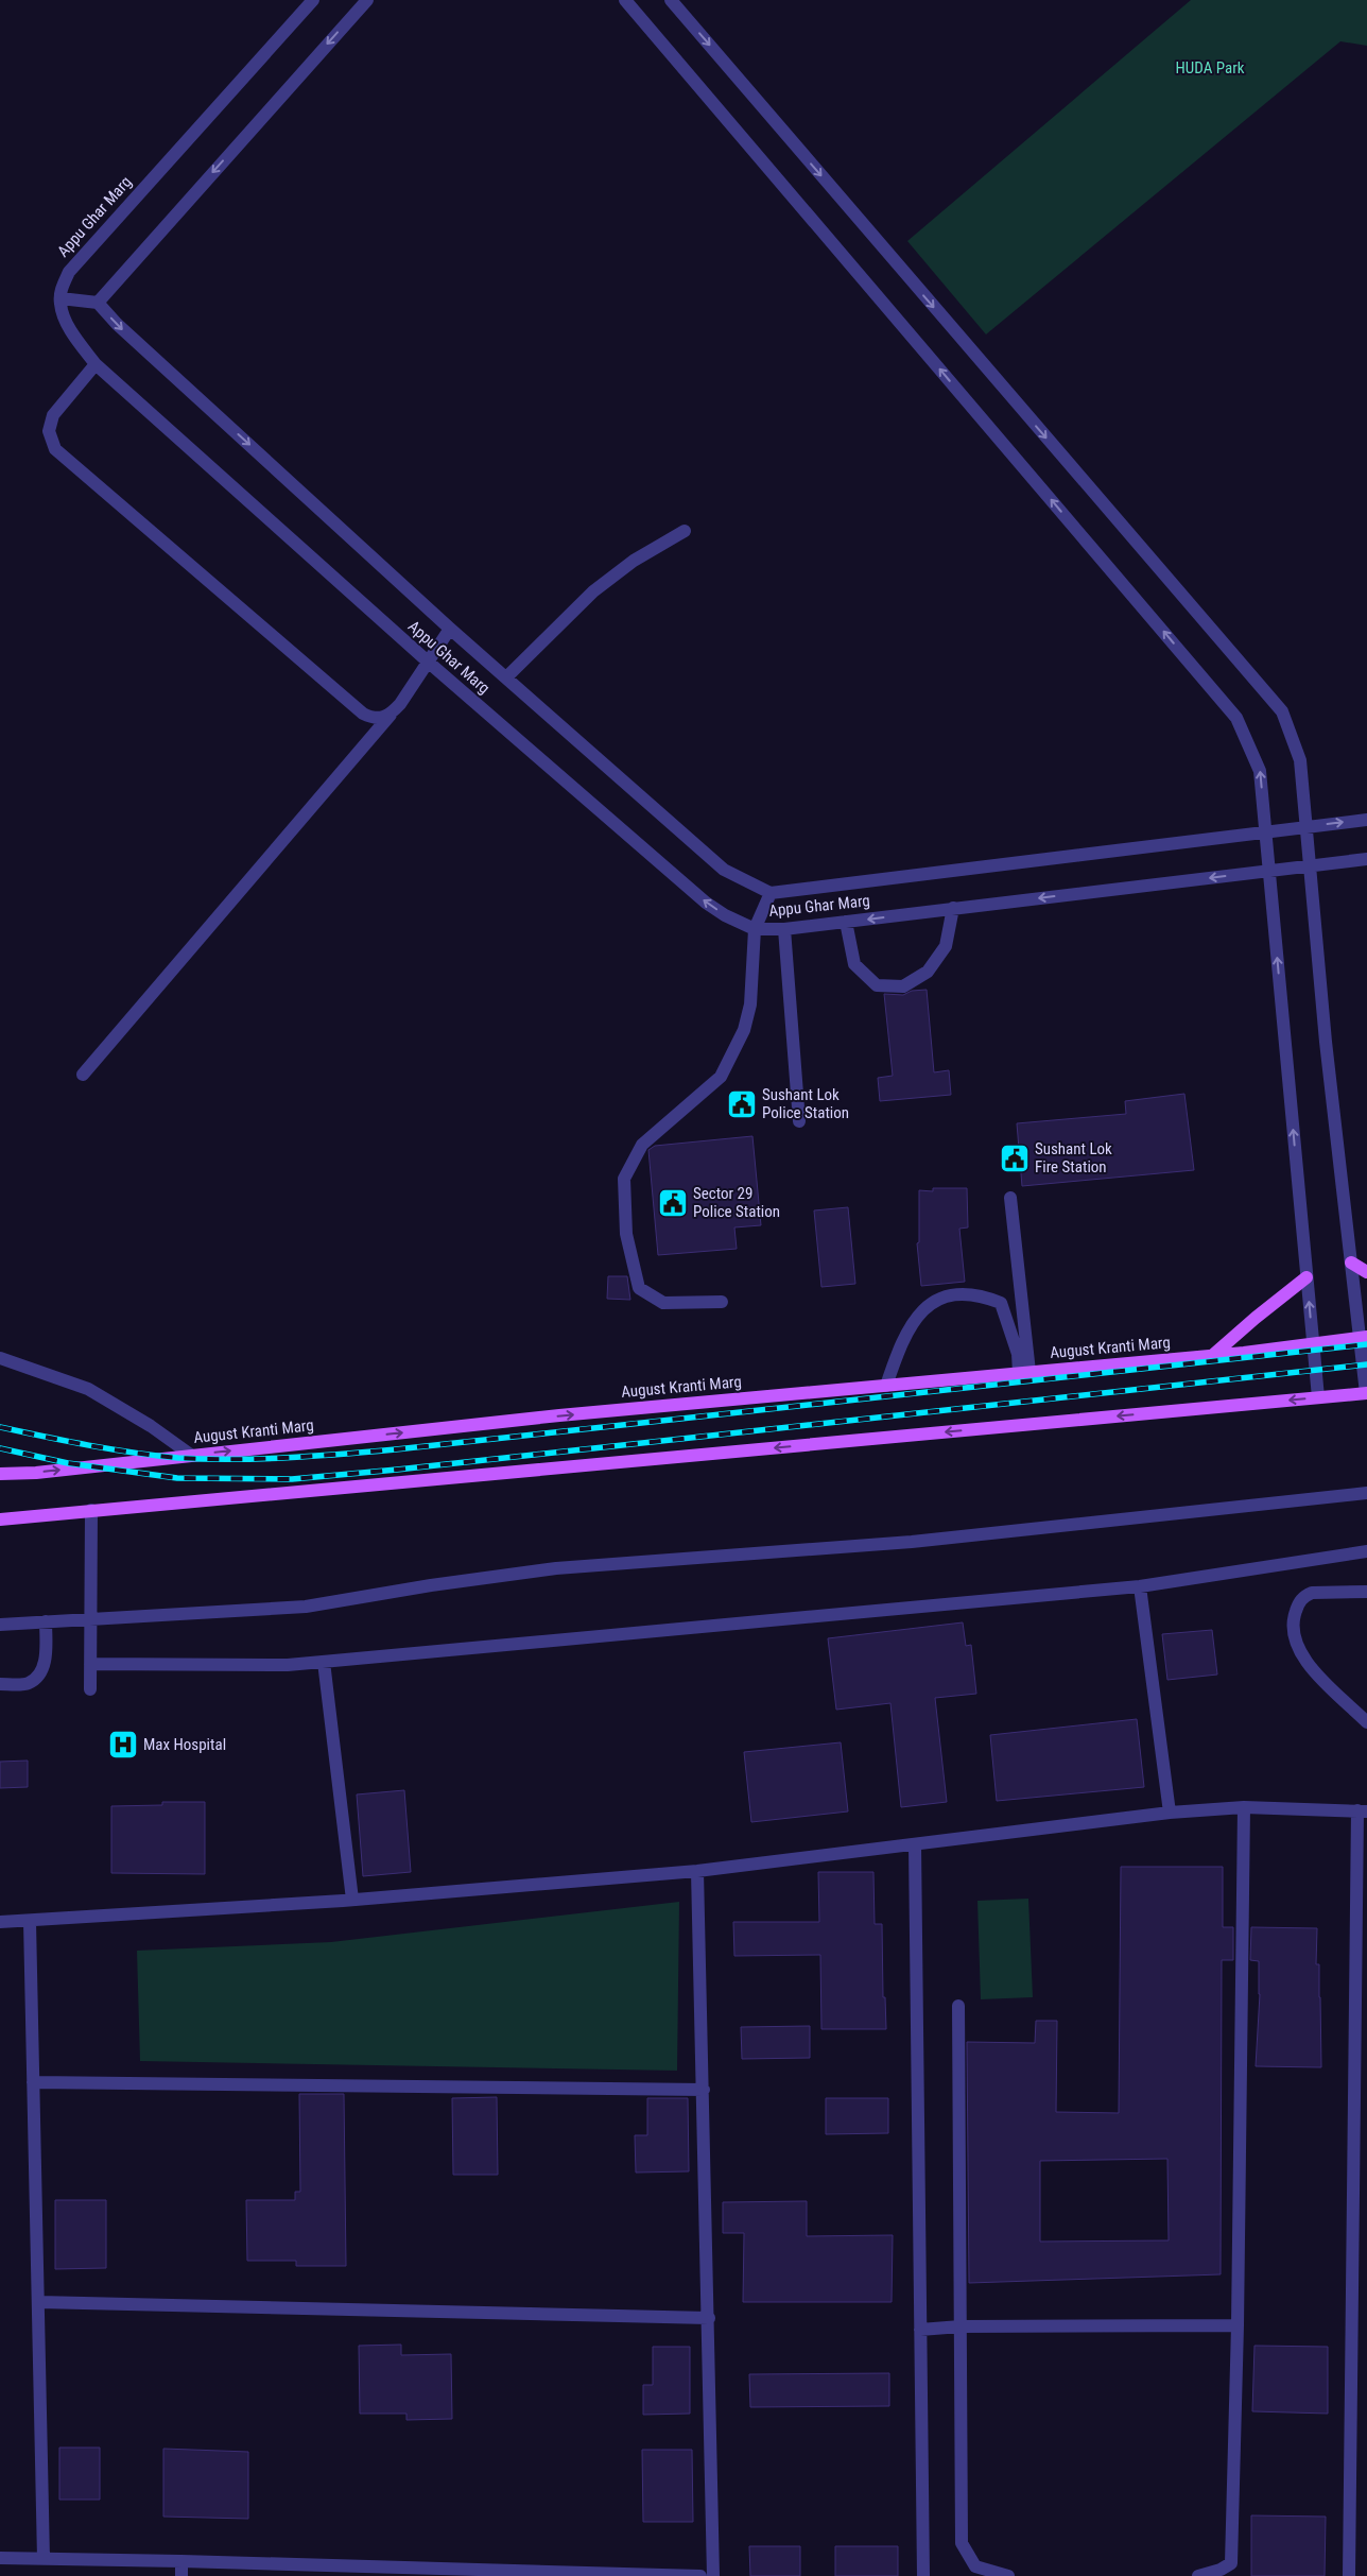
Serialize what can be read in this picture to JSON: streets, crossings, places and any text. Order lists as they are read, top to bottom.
{
  "streets": {
    "main road": ["August Kranti Marg"],
    "street": ["Appu Ghar Marg"]
  },
  "parks": ["HUDA Park"],
  "places": {
    "public building": ["Sushant Lok Police Station", "Sushant Lok Fire Station", "Sector 29 Police Station"],
    "hospital": ["Max Hospital"]
  }
}
